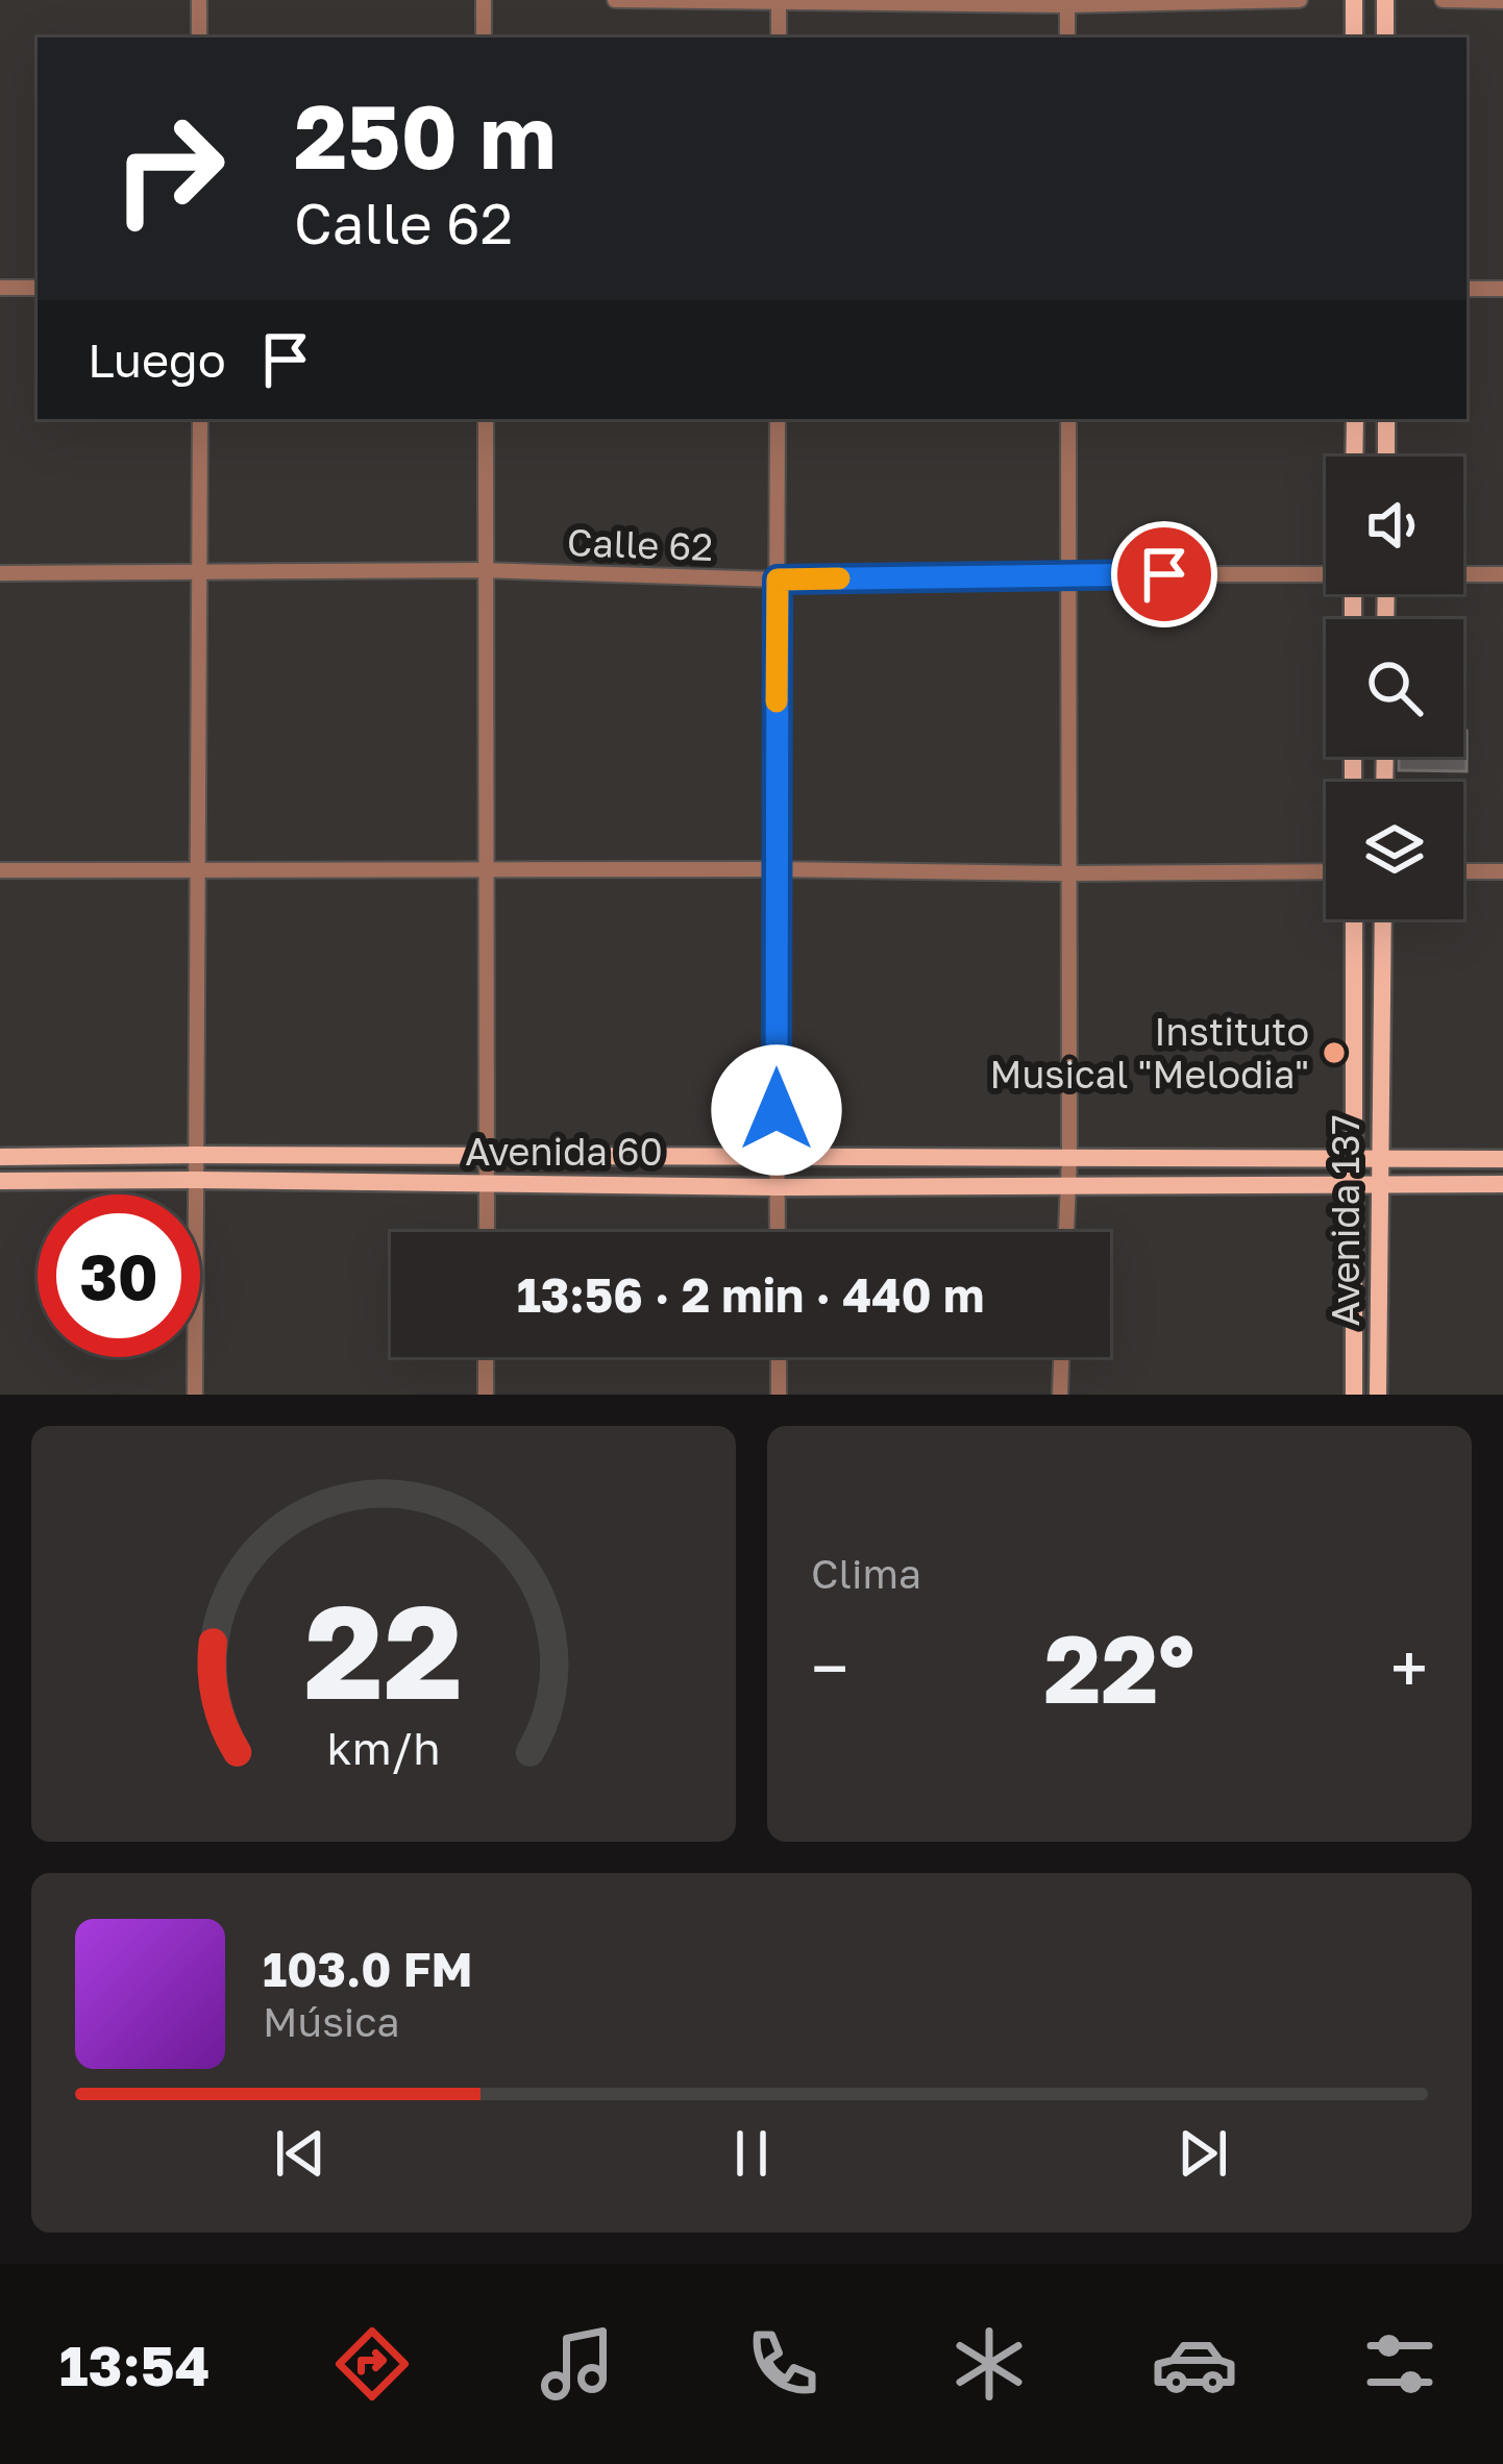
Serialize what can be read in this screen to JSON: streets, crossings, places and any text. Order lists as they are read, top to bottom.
{
  "streets": {
    "main road": ["Avenida 60", "Avenida 137"],
    "street": ["Calle 62"]
  },
  "crossings": [
    ["Avenida 60", "Avenida 137"]
  ],
  "places": ["Instituto Musical \"Melodia\""],
  "page": {
    "turn": ["250 m", "Calle 62"],
    "then": "Luego",
    "limit": "30",
    "trip": "13:56 · 2 min · 440 m",
    "tile": "Clima",
    "heat": ["−", "22°", "+"],
    "song": ["103.0 FM", "Música"],
    "tabs": "13:54",
    "gauge": ["22", "km/h"]
  }
}
